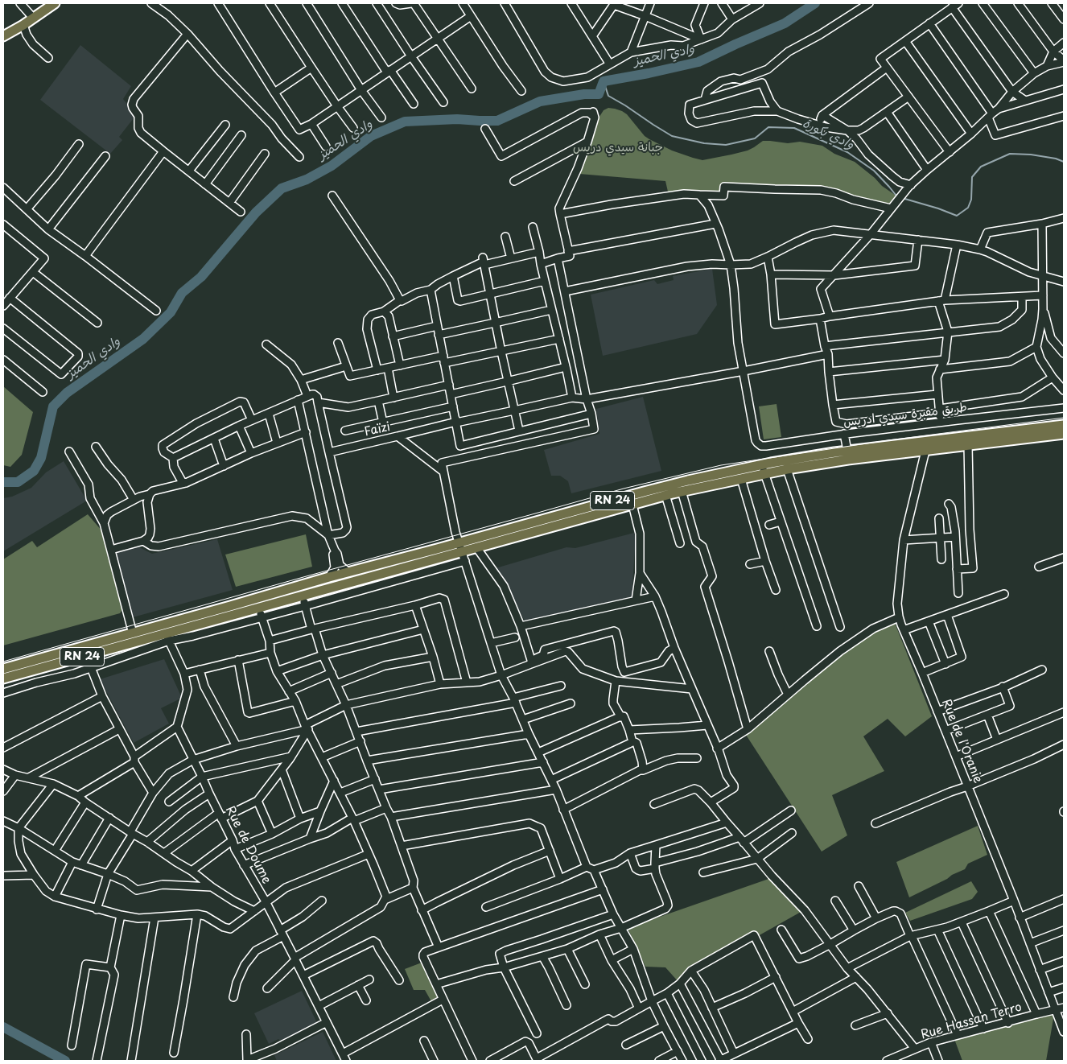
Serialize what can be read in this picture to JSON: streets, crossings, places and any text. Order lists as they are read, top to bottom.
{
  "streets": {
    "main road": ["RN 24"],
    "street": [
      "طريق مقبرة سيدي ادريس",
      "Faïzi",
      "Rue de l'Oranie",
      "Rue de Doume",
      "Rue Hassan Terro"
    ]
  },
  "crossings": [
    ["RN 24", "Rue de l'Oranie"],
    ["Rue de l'Oranie", "Rue Hassan Terro"]
  ],
  "water": ["وادي الحميز", "وادي بكورة"],
  "parks": ["جبانة سيدي دريس"]
}
